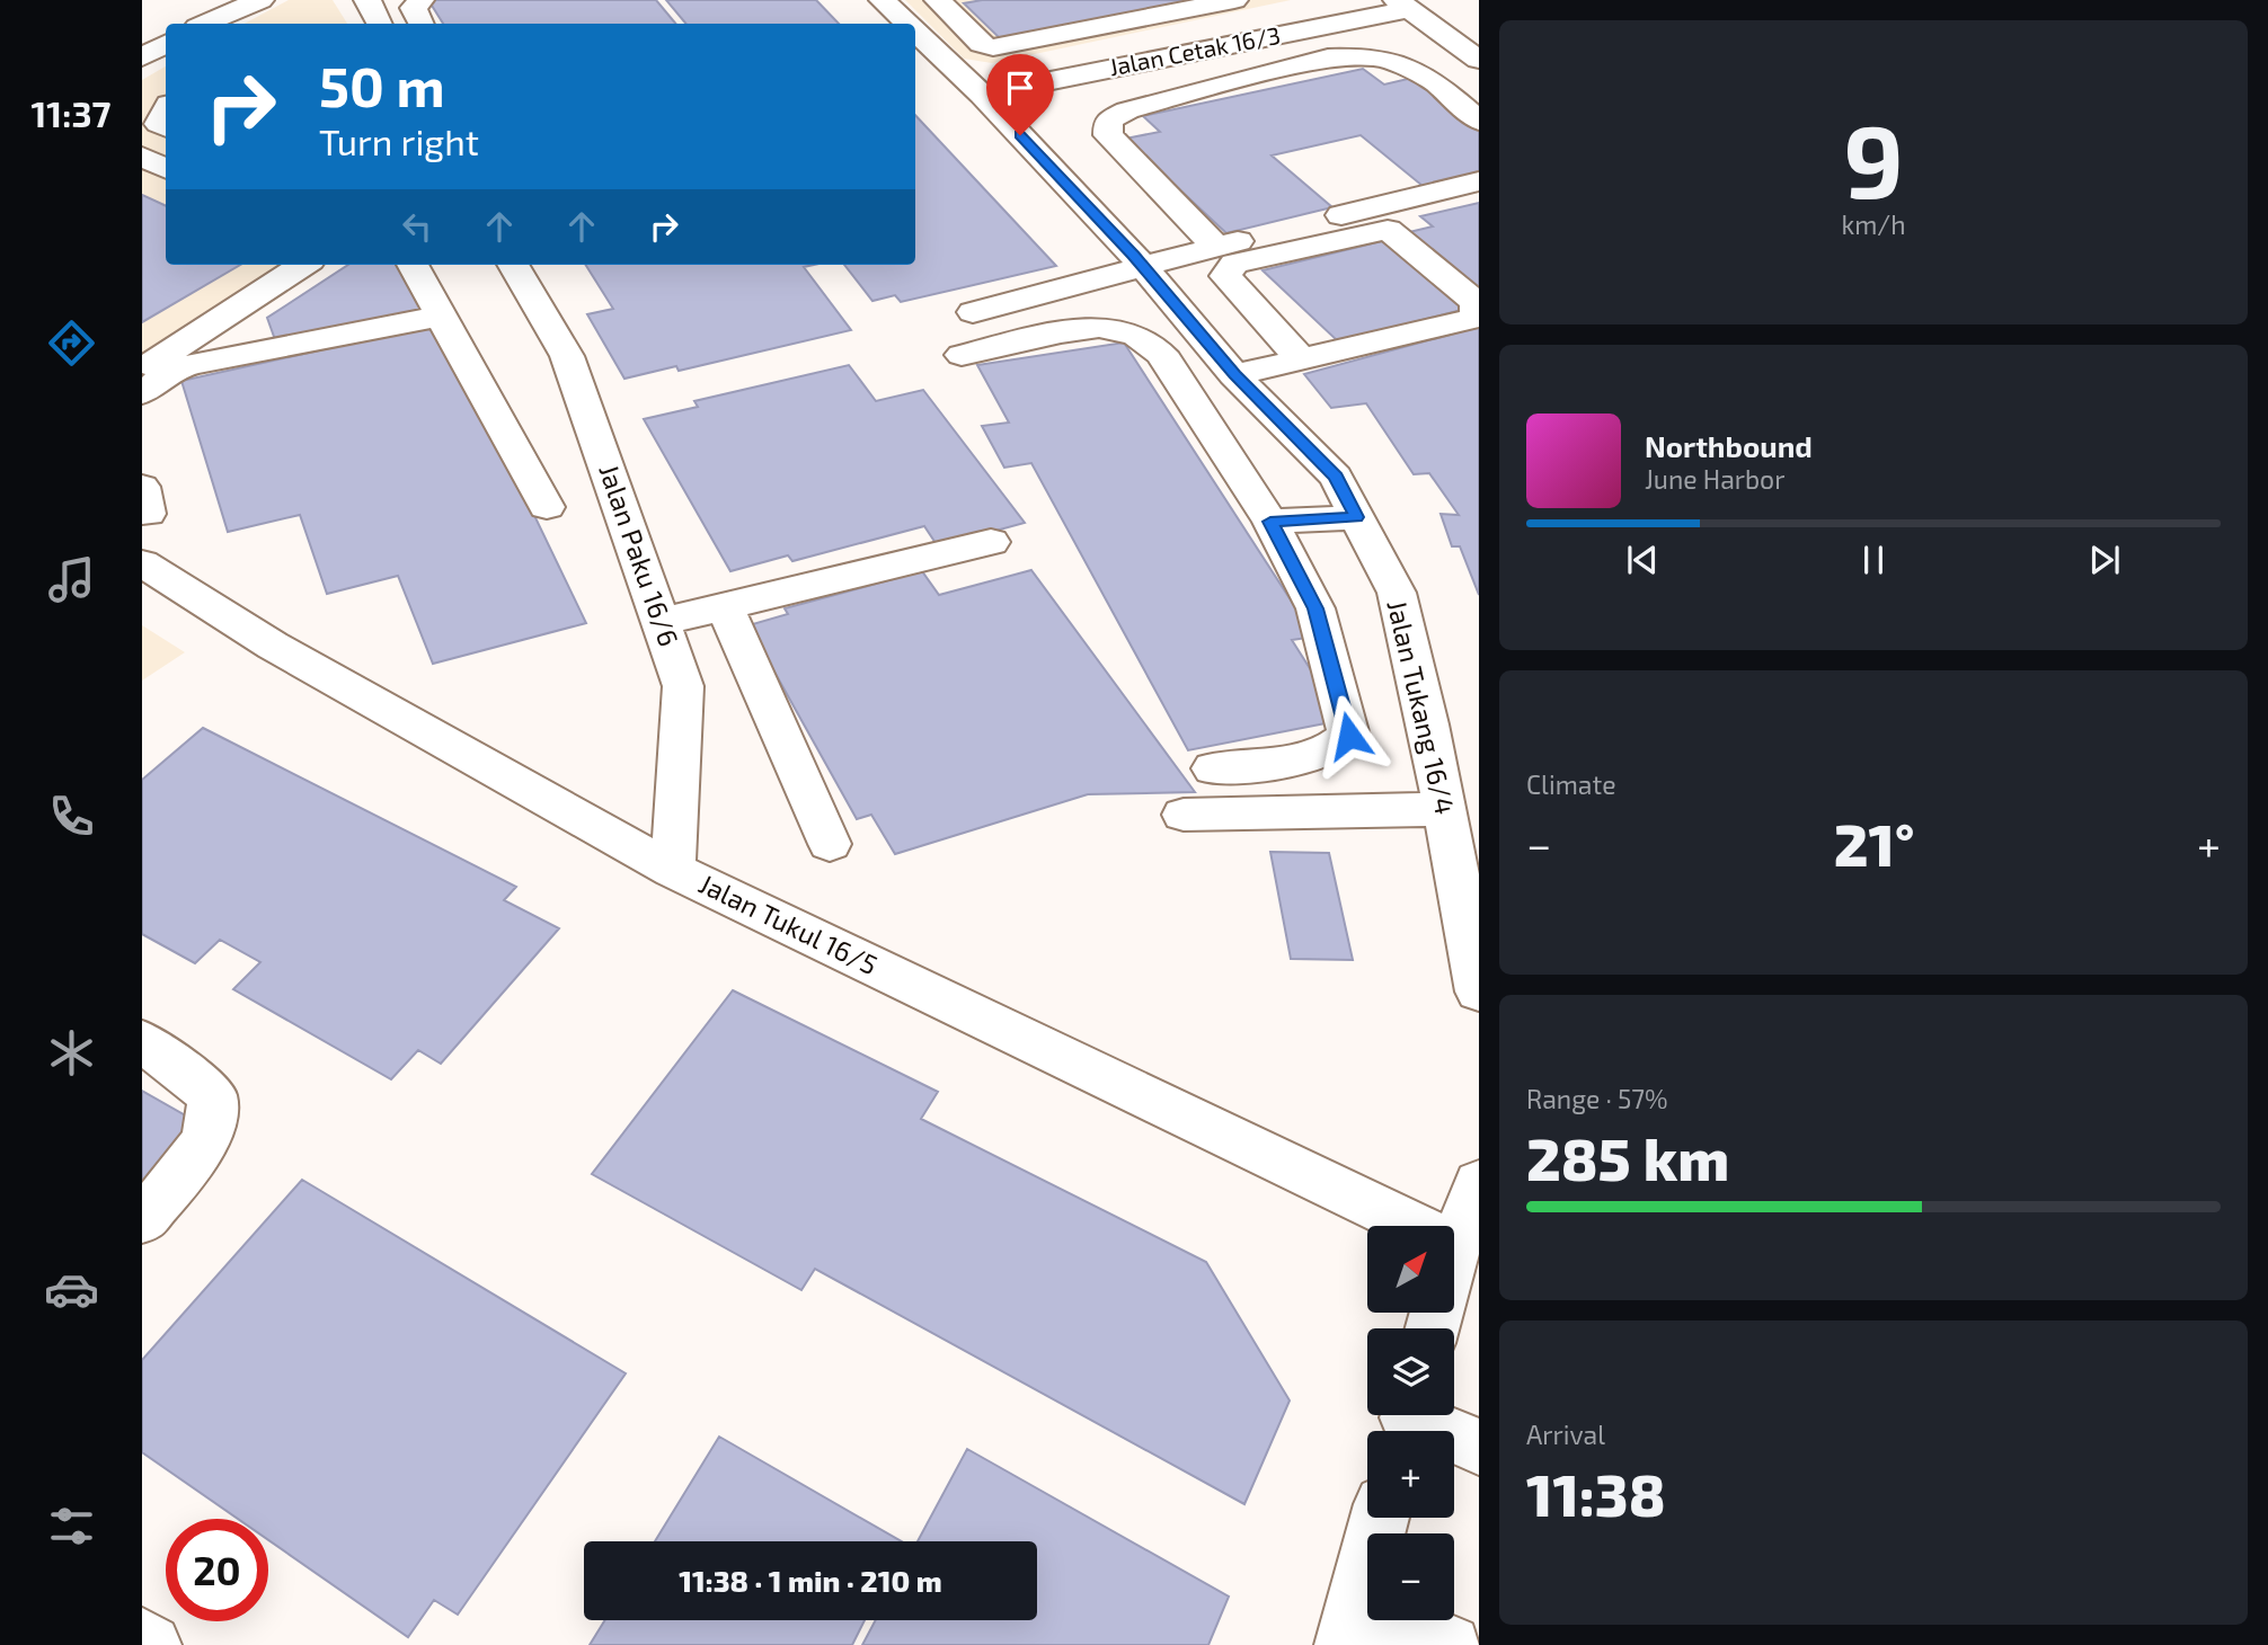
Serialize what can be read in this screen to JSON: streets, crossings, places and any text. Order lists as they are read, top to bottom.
{
  "streets": {
    "street": [
      "Jalan Cetak 16/3",
      "Jalan Paku 16/6",
      "Jalan Tukang 16/4",
      "Jalan Tukul 16/5"
    ]
  },
  "crossings": [
    ["Jalan Cetak 16/3", "Jalan Tukang 16/4"],
    ["Jalan Paku 16/6", "Jalan Tukul 16/5"]
  ],
  "north": "top right",
  "page": {
    "tabs": "11:37",
    "tile": [
      ["9", "km/h"],
      "Climate",
      ["Range · 57%", "285 km"],
      ["Arrival", "11:38"]
    ],
    "turn": ["50 m", "Turn right"],
    "song": ["Northbound", "June Harbor"],
    "heat": ["−", "21°", "+"],
    "map_buttons": ["+", "−"],
    "limit": "20",
    "trip": "11:38 · 1 min · 210 m"
  }
}
